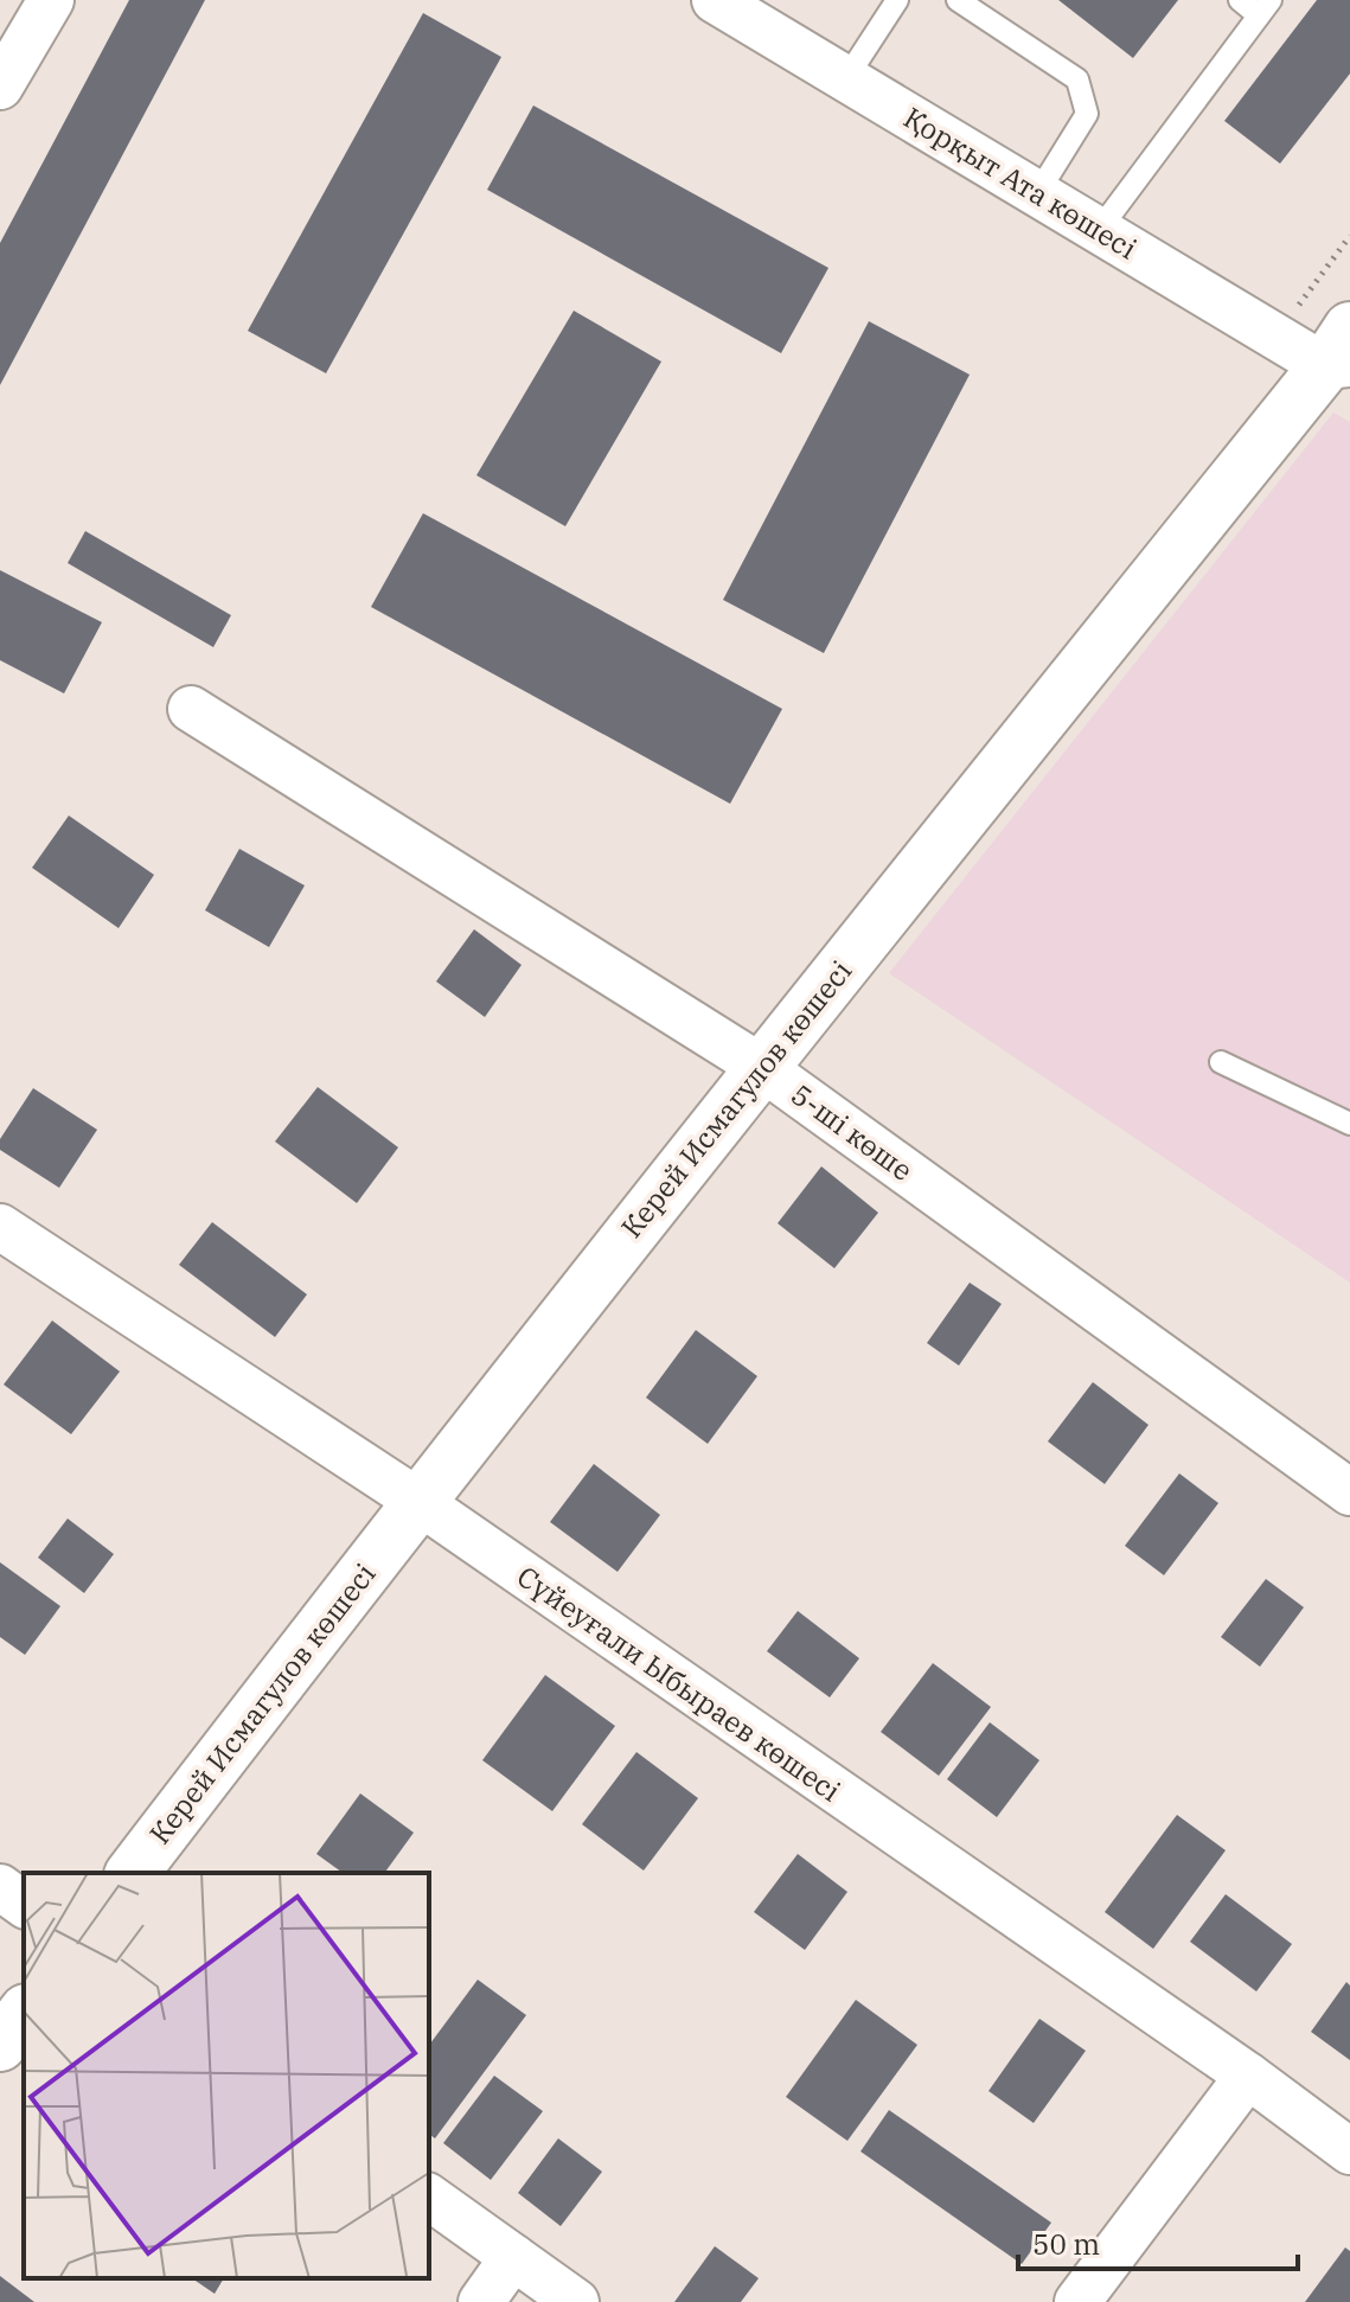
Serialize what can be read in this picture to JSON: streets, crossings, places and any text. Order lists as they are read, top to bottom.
{
  "streets": {
    "street": [
      "Қорқыт Ата көшесi",
      "Керей Исмагулов көшесі",
      "5-шi көше",
      "Сүйеуғали Ыбыраев көшесi"
    ]
  },
  "crossings": [
    ["Қорқыт Ата көшесi", "Керей Исмагулов көшесі"],
    ["Керей Исмагулов көшесі", "5-шi көше"],
    ["Керей Исмагулов көшесі", "Сүйеуғали Ыбыраев көшесi"]
  ],
  "scale_bar": "50 m"
}
